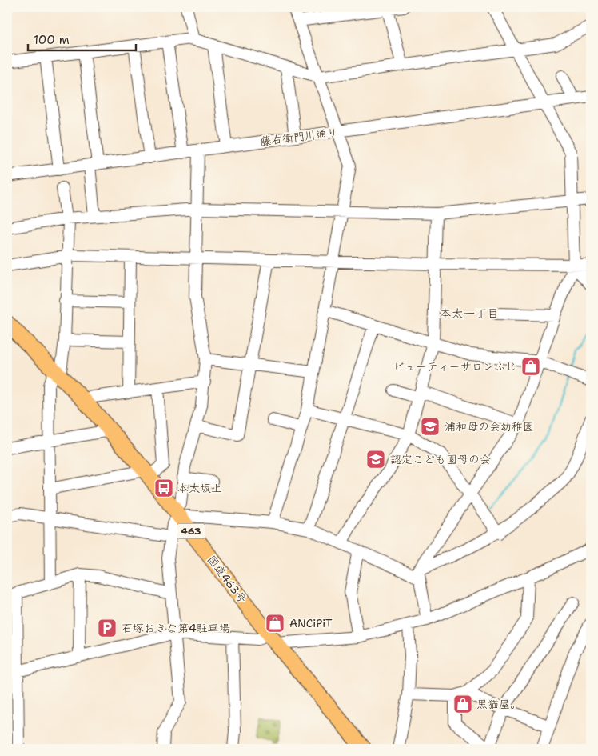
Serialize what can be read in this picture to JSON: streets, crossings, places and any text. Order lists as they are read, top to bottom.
{
  "streets": {
    "highway": ["463", "国道463号"],
    "street": ["藤右衛門川通り"]
  },
  "districts": ["本太一丁目"],
  "places": {
    "shop": ["ビューティーサロンふじ", "ANCiPiT", "黒猫屋。"],
    "school or university": ["浦和母の会幼稚園", "認定こども園母の会"],
    "bus stop": ["本太坂上"],
    "parking": ["石塚おきな第4駐車場"]
  },
  "scale_bar": "100 m"
}
